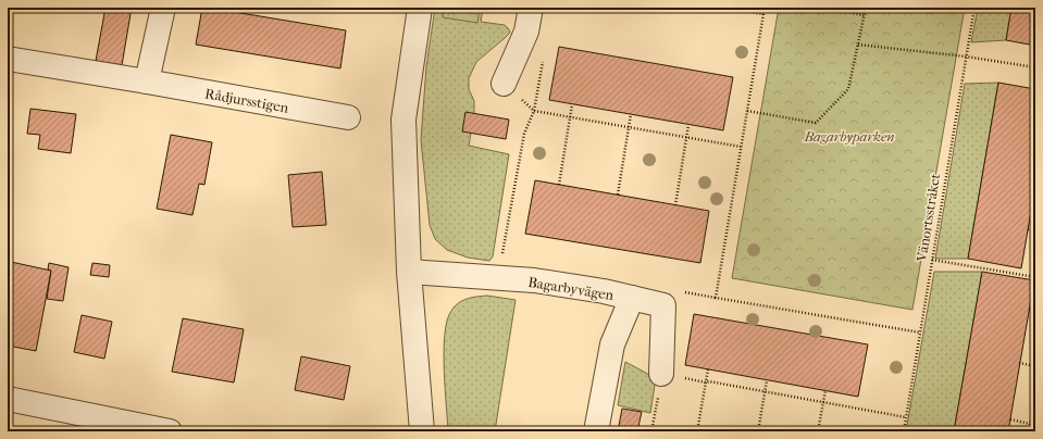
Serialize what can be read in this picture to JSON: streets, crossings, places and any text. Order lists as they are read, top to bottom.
{
  "streets": {
    "street": ["Rådjursstigen", "Bagarbyvägen"],
    "path": ["Vänortsstråket"]
  },
  "parks": ["Bagarbyparken"]
}
